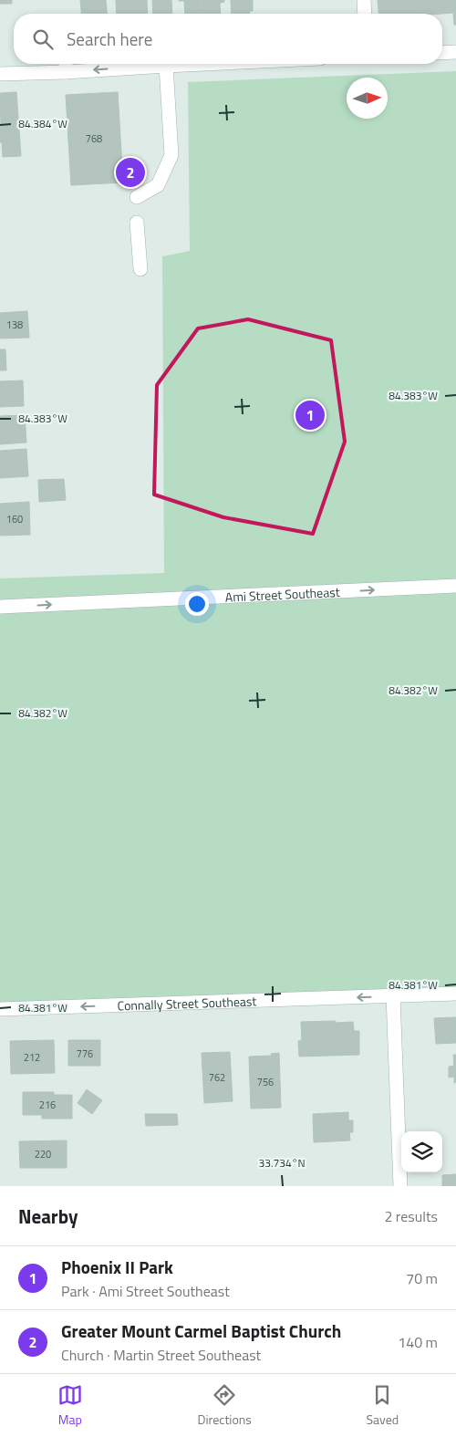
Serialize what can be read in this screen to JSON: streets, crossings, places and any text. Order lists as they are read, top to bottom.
{
  "streets": {
    "street": ["Ami Street Southeast", "Connally Street Southeast"]
  },
  "one_way": ["Ami Street Southeast", "Connally Street Southeast"],
  "house_numbers": [
    "768",
    "138",
    "160",
    "776",
    "212",
    "762",
    "756",
    "216",
    "220"
  ],
  "north": "right",
  "page": {
    "search": "Search here",
    "pins": ["2", "1"],
    "heading": ["Nearby", "2 results"],
    "list": [
      {
        "mark": "1",
        "name": "Phoenix II Park",
        "note": "Park · Ami Street Southeast",
        "value": "70 m"
      },
      {
        "mark": "2",
        "name": "Greater Mount Carmel Baptist Church",
        "note": "Church · Martin Street Southeast",
        "value": "140 m"
      }
    ],
    "nav": ["Map", "Directions", "Saved"]
  },
  "coordinates": [
    "84.384°W",
    "84.383°W",
    "84.382°W",
    "84.381°W",
    "33.734°N"
  ]
}
